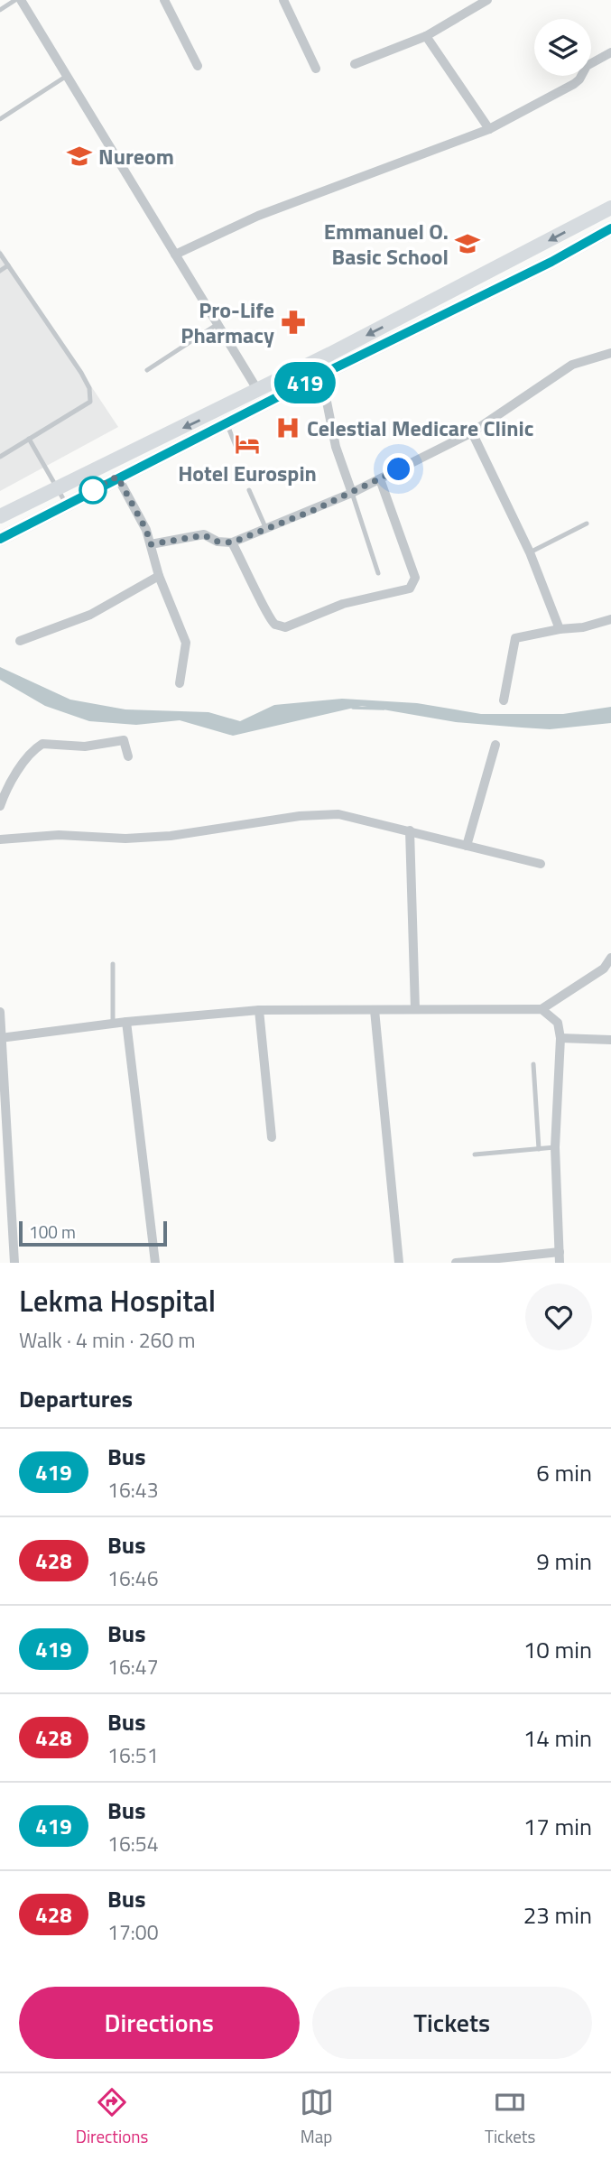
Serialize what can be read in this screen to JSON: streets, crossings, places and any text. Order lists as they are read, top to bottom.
{
  "places": {
    "school or university": ["Nureom", "Emmanuel O. Basic School"],
    "pharmacy": ["Pro-Life Pharmacy"],
    "hospital": ["Celestial Medicare Clinic"],
    "hotel": ["Hotel Eurospin"]
  },
  "lines": ["bus line 419"],
  "scale_bar": "100 m",
  "page": {
    "on_map": "419",
    "scale": "100 m",
    "heading": [
      ["Lekma Hospital", "Walk · 4 min · 260 m"],
      "Departures"
    ],
    "list": [
      {
        "mark": "419",
        "name": "Bus",
        "note": "16:43",
        "value": "6 min"
      },
      {
        "mark": "428",
        "name": "Bus",
        "note": "16:46",
        "value": "9 min"
      },
      {
        "mark": "419",
        "name": "Bus",
        "note": "16:47",
        "value": "10 min"
      },
      {
        "mark": "428",
        "name": "Bus",
        "note": "16:51",
        "value": "14 min"
      },
      {
        "mark": "419",
        "name": "Bus",
        "note": "16:54",
        "value": "17 min"
      },
      {
        "mark": "428",
        "name": "Bus",
        "note": "17:00",
        "value": "23 min"
      }
    ],
    "buttons": ["Directions", "Tickets"],
    "tabs": ["Directions", "Map", "Tickets"]
  }
}
